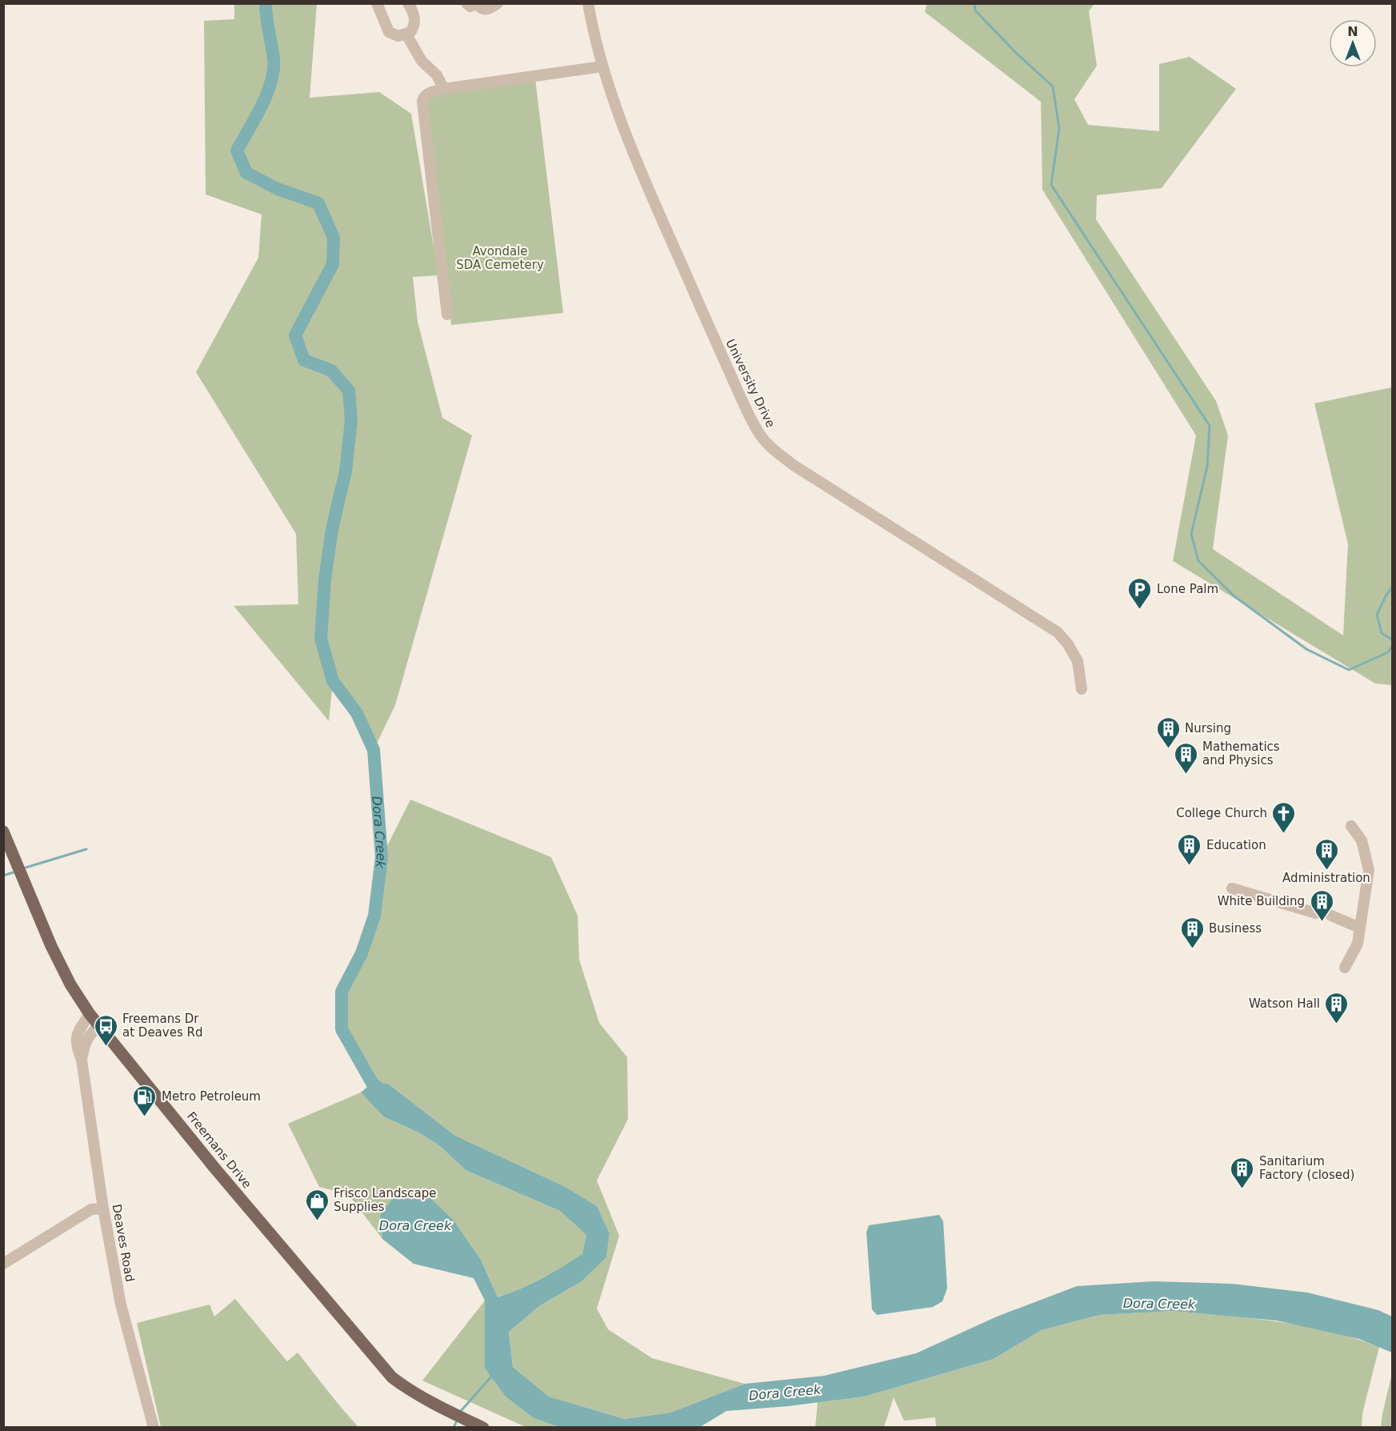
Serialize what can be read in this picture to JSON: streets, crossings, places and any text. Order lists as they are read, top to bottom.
{
  "streets": {
    "main road": ["Freemans Drive"],
    "street": ["University Drive", "Deaves Road"]
  },
  "crossings": [
    ["Freemans Drive", "Deaves Road"]
  ],
  "water": ["Dora Creek"],
  "parks": ["Avondale SDA Cemetery"],
  "places": {
    "parking": ["Lone Palm"],
    "building": [
      "Nursing",
      "Mathematics and Physics",
      "Education",
      "Administration",
      "White Building",
      "Business",
      "Watson Hall",
      "Sanitarium Factory (closed)"
    ],
    "church": ["College Church"],
    "bus stop": ["Freemans Dr at Deaves Rd"],
    "fuel station": ["Metro Petroleum"],
    "shop": ["Frisco Landscape Supplies"]
  },
  "north": "top"
}
